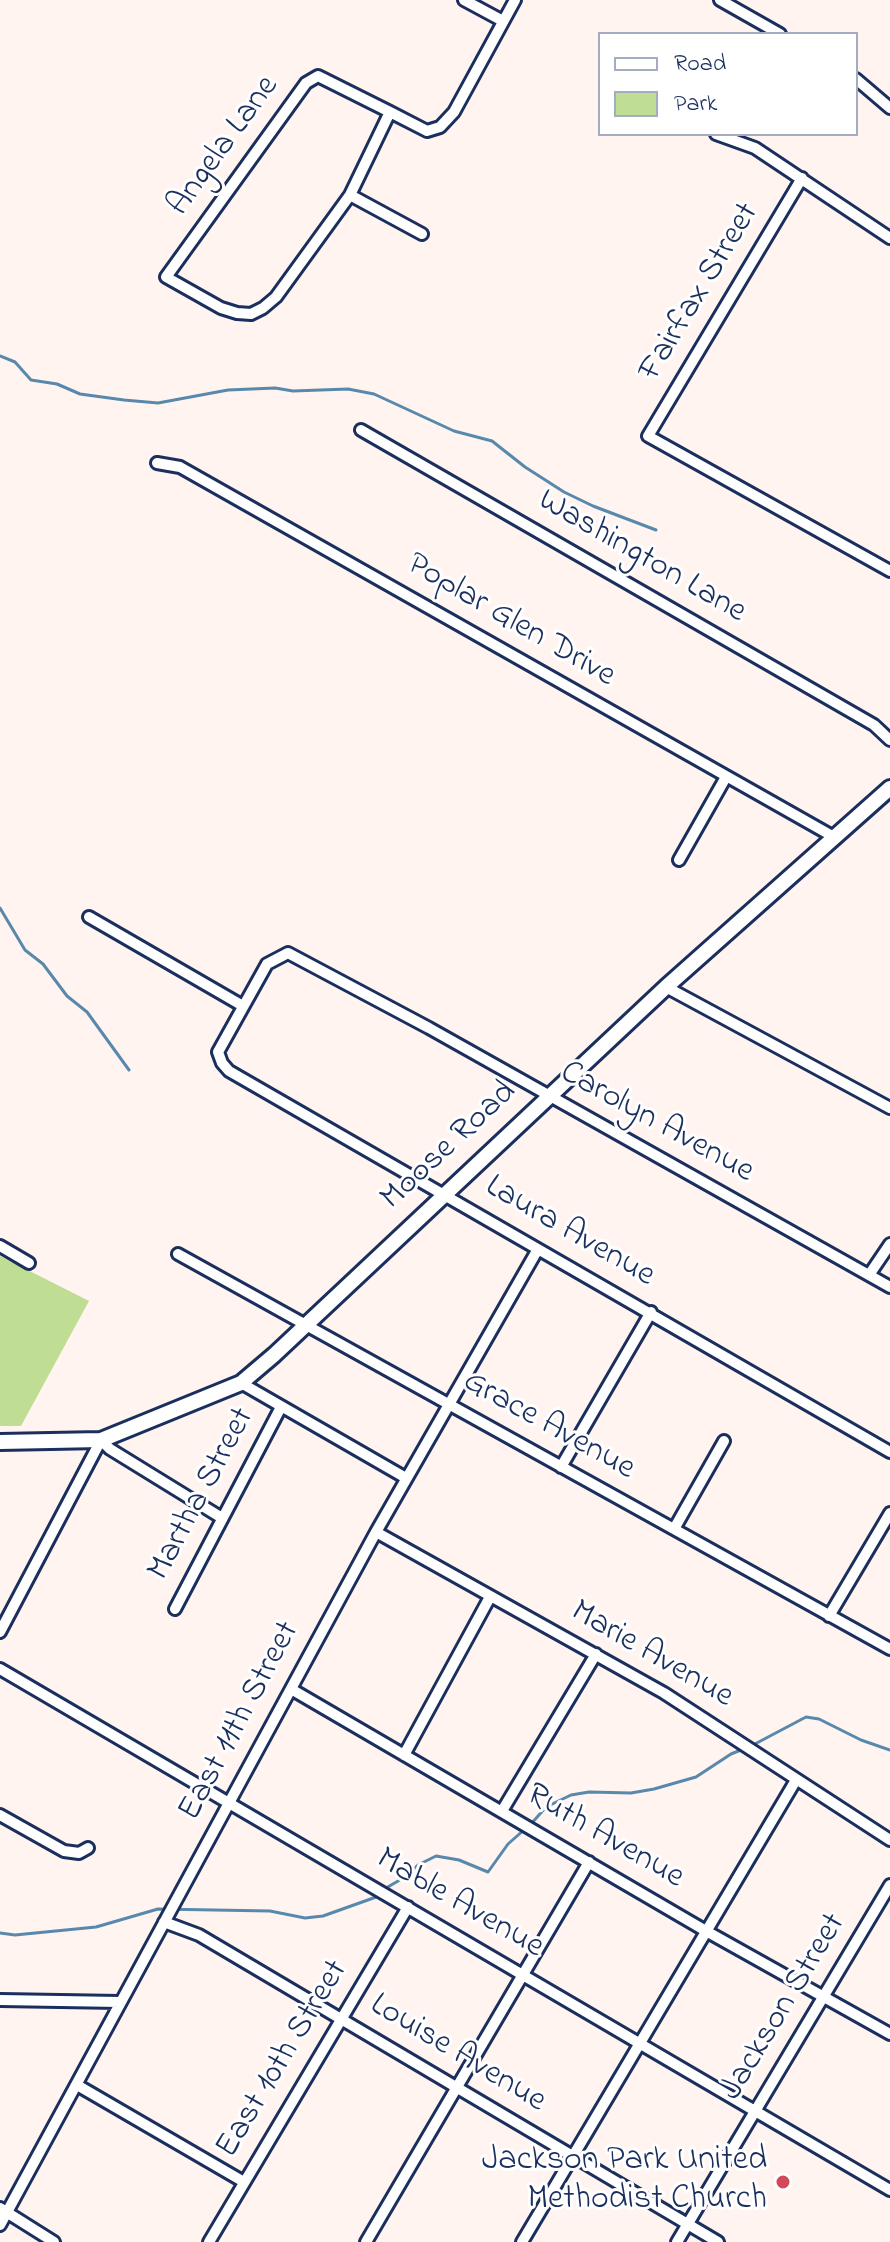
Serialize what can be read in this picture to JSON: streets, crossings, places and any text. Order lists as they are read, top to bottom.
{
  "streets": {
    "street": [
      "Angela Lane",
      "Fairfax Street",
      "Washington Lane",
      "Poplar Glen Drive",
      "Carolyn Avenue",
      "Moose Road",
      "Laura Avenue",
      "Grace Avenue",
      "Martha Street",
      "Marie Avenue",
      "East 11th Street",
      "Ruth Avenue",
      "Mable Avenue",
      "Jackson Street",
      "Louise Avenue",
      "East 10th Street"
    ]
  },
  "crossings": [
    ["Poplar Glen Drive", "Moose Road"],
    ["Carolyn Avenue", "Moose Road"],
    ["Carolyn Avenue", "Laura Avenue"],
    ["Moose Road", "Laura Avenue"],
    ["Moose Road", "Grace Avenue"],
    ["Laura Avenue", "East 11th Street"],
    ["Grace Avenue", "East 11th Street"],
    ["Marie Avenue", "East 11th Street"],
    ["East 11th Street", "Ruth Avenue"],
    ["East 11th Street", "Mable Avenue"],
    ["East 11th Street", "Louise Avenue"],
    ["Ruth Avenue", "Jackson Street"],
    ["Mable Avenue", "Jackson Street"],
    ["Mable Avenue", "East 10th Street"],
    ["Jackson Street", "Louise Avenue"],
    ["Louise Avenue", "East 10th Street"]
  ],
  "places": ["Jackson Park United Methodist Church"],
  "legend": ["Road", "Park"]
}
